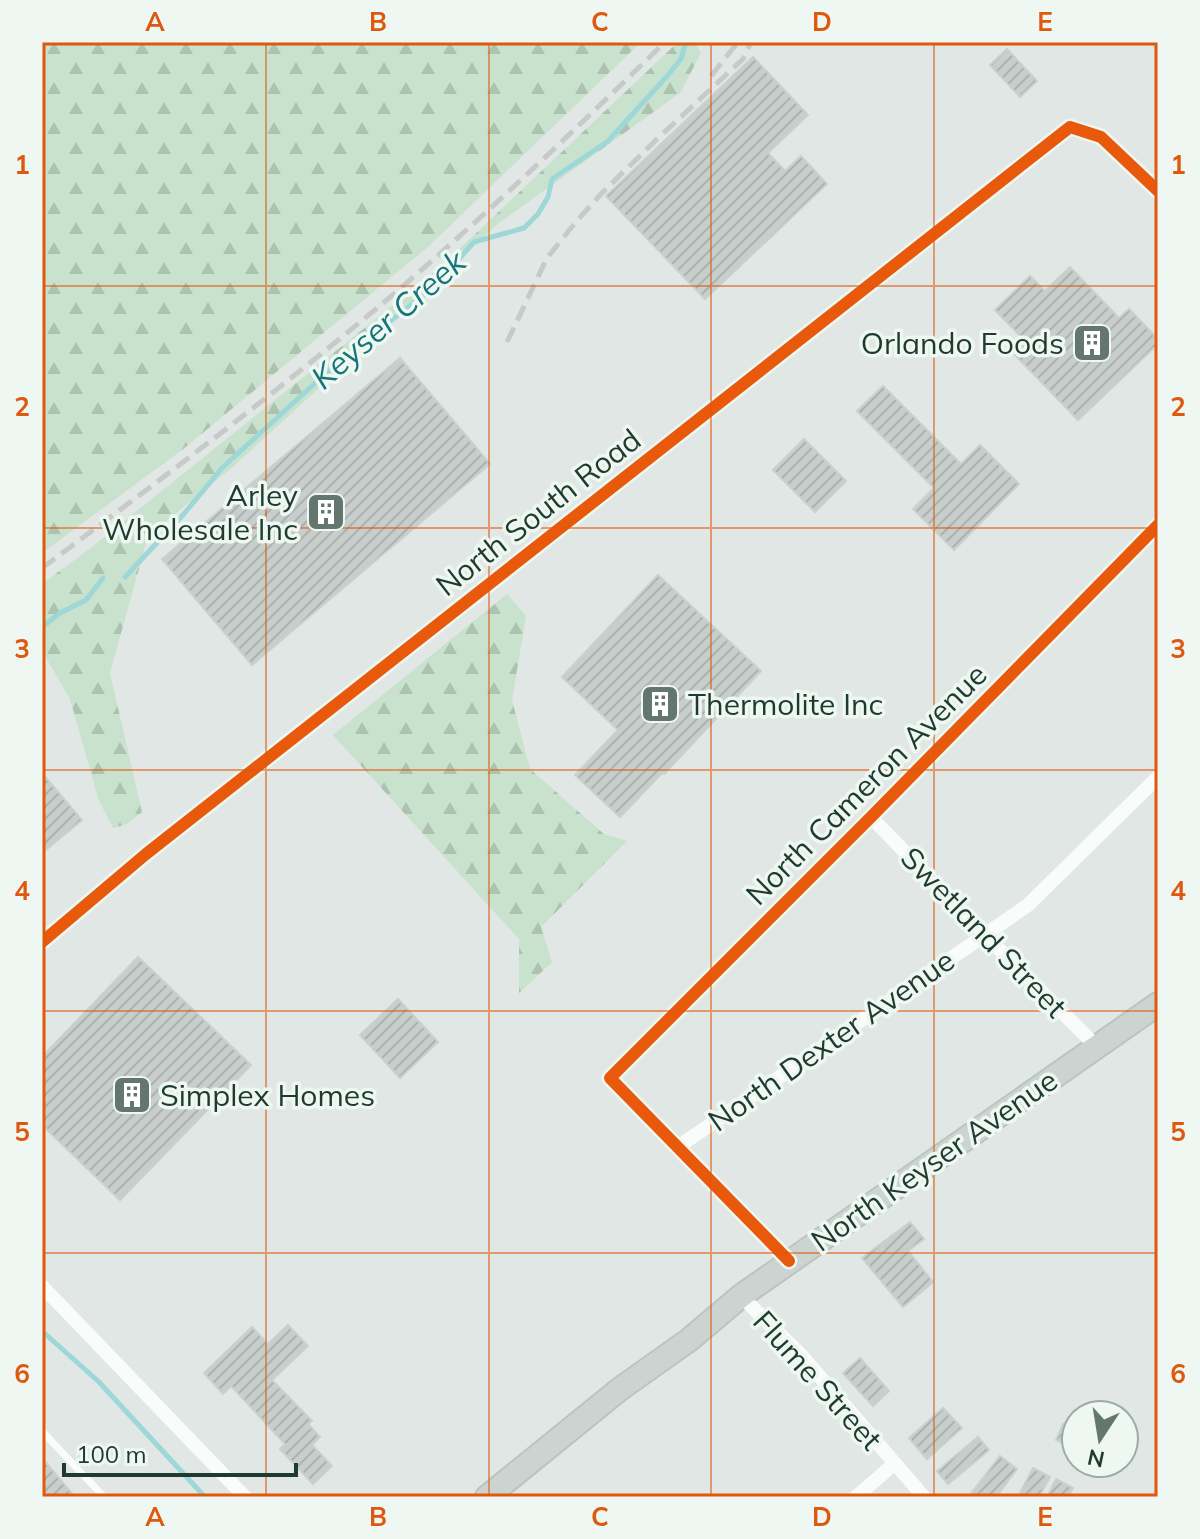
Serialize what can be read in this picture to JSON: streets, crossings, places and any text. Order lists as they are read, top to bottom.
{
  "streets": {
    "main road": ["North Keyser Avenue"],
    "street": [
      "North South Road",
      "North Cameron Avenue",
      "Swetland Street",
      "North Dexter Avenue",
      "Flume Street"
    ]
  },
  "crossings": [
    ["North Cameron Avenue", "Swetland Street"],
    ["North Cameron Avenue", "North Dexter Avenue"],
    ["Swetland Street", "North Dexter Avenue"],
    ["Swetland Street", "North Keyser Avenue"],
    ["North Keyser Avenue", "Flume Street"]
  ],
  "water": ["Keyser Creek"],
  "places": {
    "building": [
      "Orlando Foods",
      "Arley Wholesale Inc",
      "Thermolite Inc",
      "Simplex Homes"
    ]
  },
  "scale_bar": "100 m",
  "north": "bottom",
  "grid": {
    "columns": [
      "A",
      "B",
      "C",
      "D",
      "E"
    ],
    "rows": [
      "1",
      "2",
      "3",
      "4",
      "5",
      "6"
    ]
  }
}
